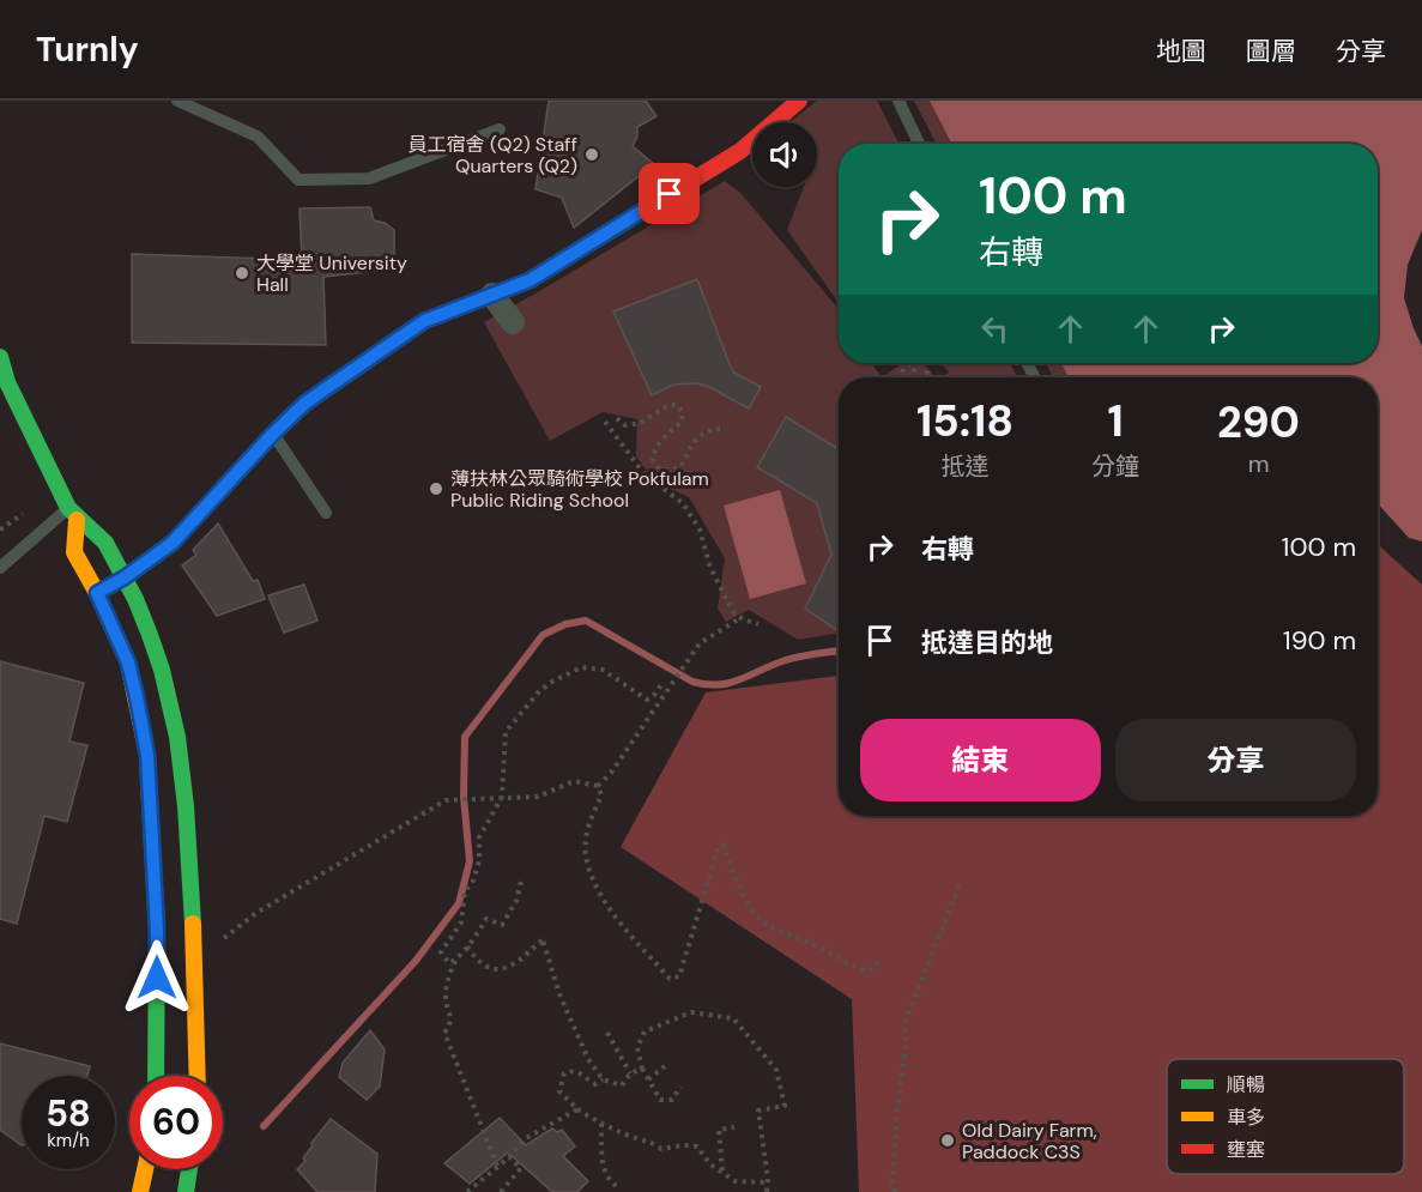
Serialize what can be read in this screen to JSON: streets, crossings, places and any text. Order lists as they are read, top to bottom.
{
  "places": [
    "員工宿舍 (Q2) Staff Quarters (Q2)",
    "大學堂 University Hall",
    "薄扶林公眾騎術學校 Pokfulam Public Riding School",
    "Old Dairy Farm, Paddock C3S"
  ],
  "legend": ["順暢", "車多", "壅塞"],
  "page": {
    "header": "Turnly",
    "nav": ["地圖", "圖層", "分享"],
    "turn": ["100 m", "右轉"],
    "eta": [
      "15:18",
      "抵達",
      "1",
      "分鐘",
      "290",
      "m"
    ],
    "list": [
      {
        "name": "右轉",
        "value": "100 m"
      },
      {
        "name": "抵達目的地",
        "value": "190 m"
      }
    ],
    "buttons": ["結束", "分享"],
    "speed": "58 km/h",
    "limit": "60"
  }
}
